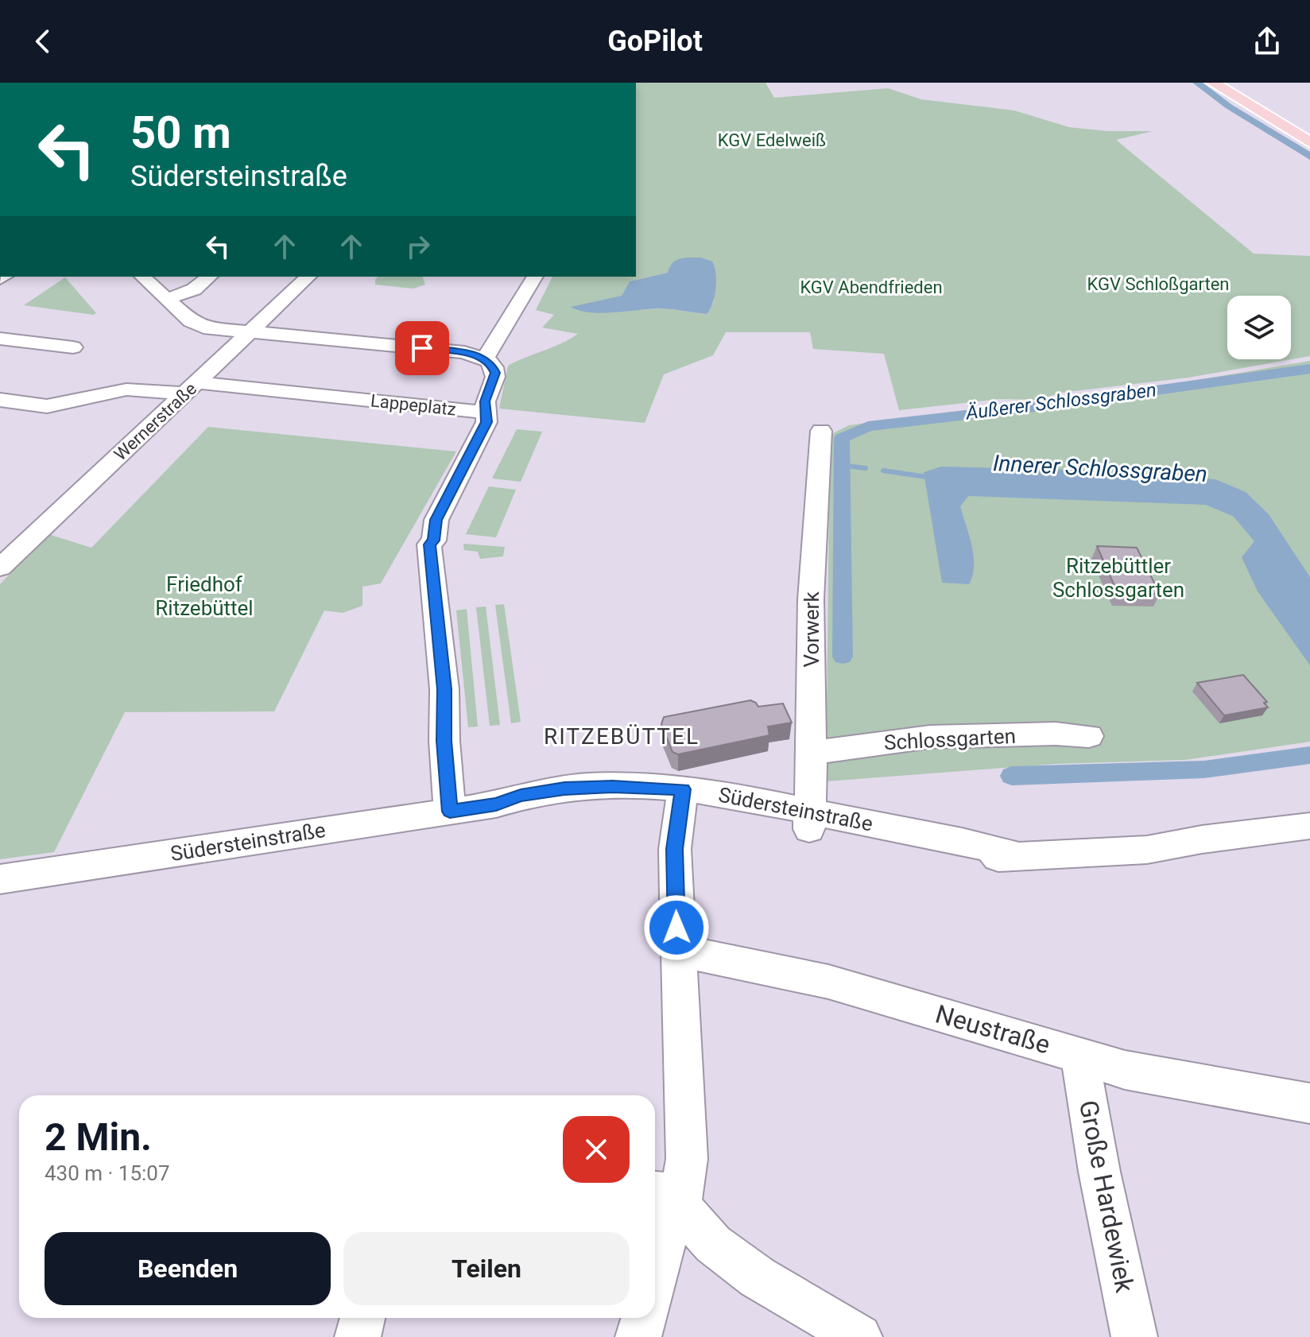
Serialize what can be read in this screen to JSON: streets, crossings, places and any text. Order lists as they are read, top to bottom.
{
  "streets": {
    "street": [
      "Lappeplatz",
      "Wernerstraße",
      "Vorwerk",
      "Schlossgarten",
      "Südersteinstraße",
      "Neustraße",
      "Große Hardewiek"
    ]
  },
  "crossings": [
    ["Lappeplatz", "Wernerstraße"],
    ["Vorwerk", "Schlossgarten"],
    ["Vorwerk", "Südersteinstraße"],
    ["Neustraße", "Große Hardewiek"]
  ],
  "districts": ["RITZEBÜTTEL"],
  "water": ["Äußerer Schlossgraben", "Innerer Schlossgraben"],
  "parks": [
    "KGV Edelweiß",
    "KGV Schloßgarten",
    "KGV Abendfrieden",
    "Ritzebüttler Schlossgarten",
    "Friedhof Ritzebüttel"
  ],
  "page": {
    "header": "GoPilot",
    "turn": ["50 m", "Südersteinstraße"],
    "heading": ["2 Min.", "430 m · 15:07"],
    "buttons": ["Beenden", "Teilen"]
  }
}
